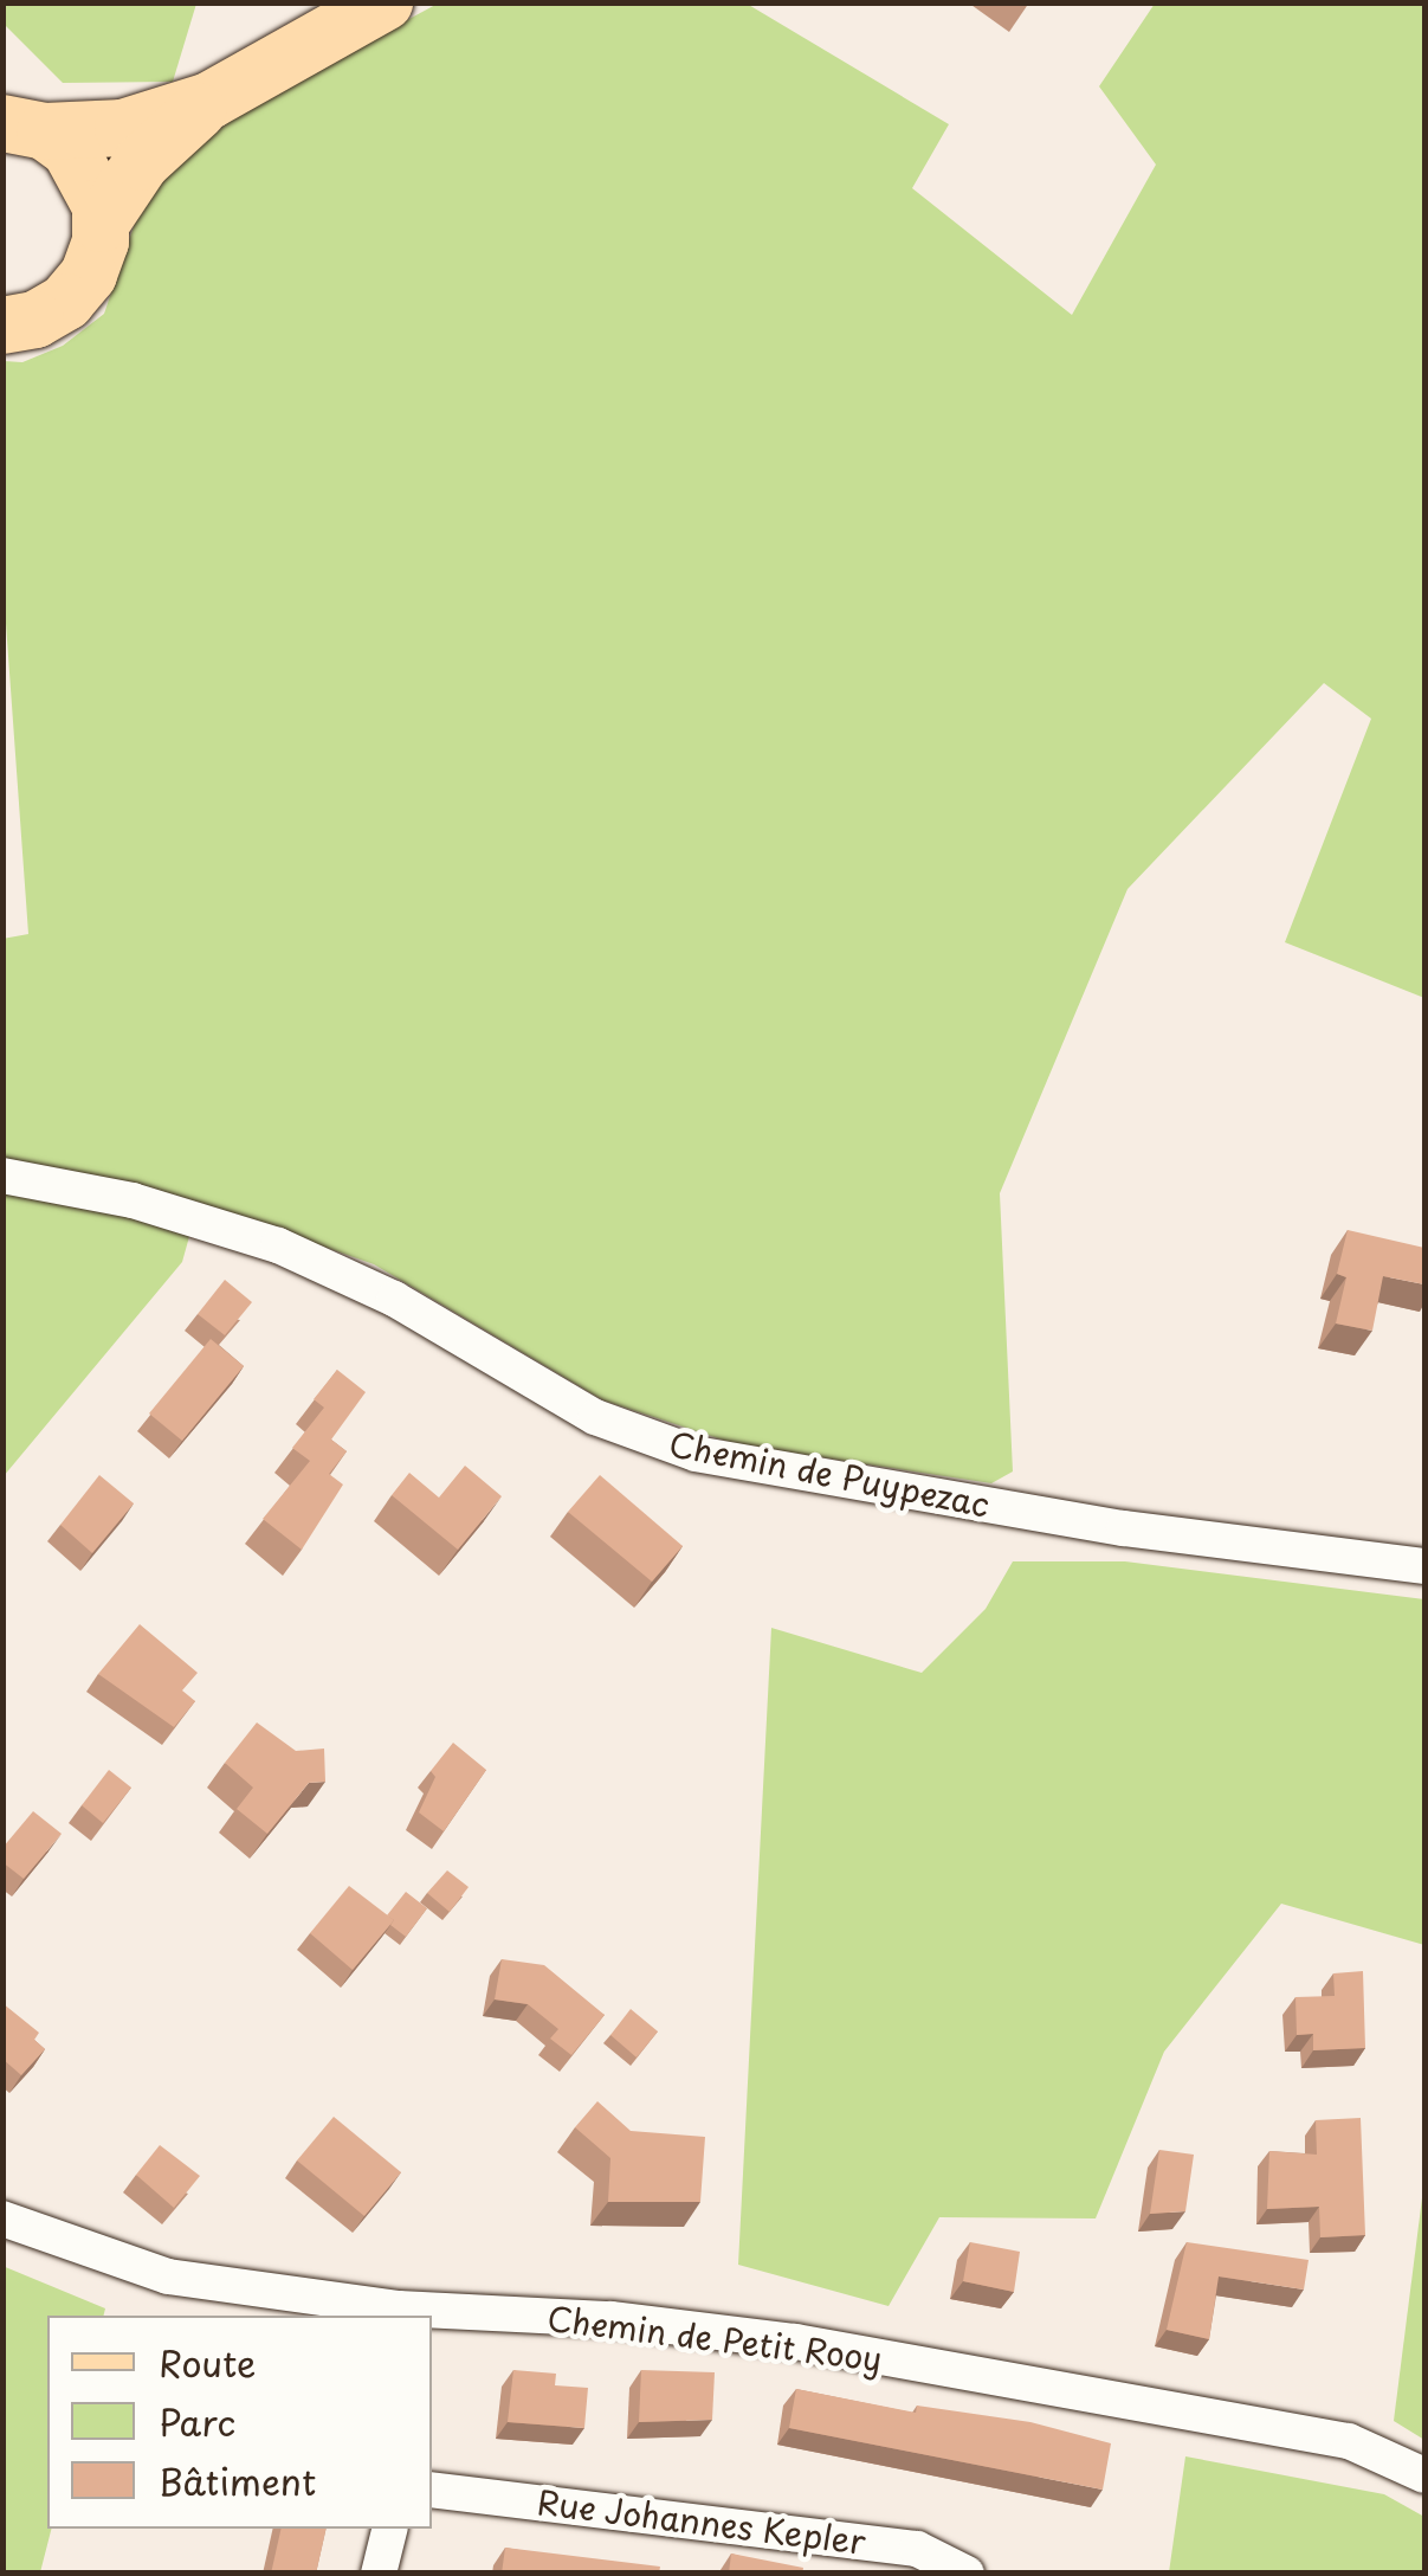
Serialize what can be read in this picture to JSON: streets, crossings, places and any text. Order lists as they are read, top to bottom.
{
  "streets": {
    "street": ["Chemin de Puypezac", "Chemin de Petit Rooy", "Rue Johannes Kepler"]
  },
  "legend": ["Route", "Parc", "Bâtiment"]
}
